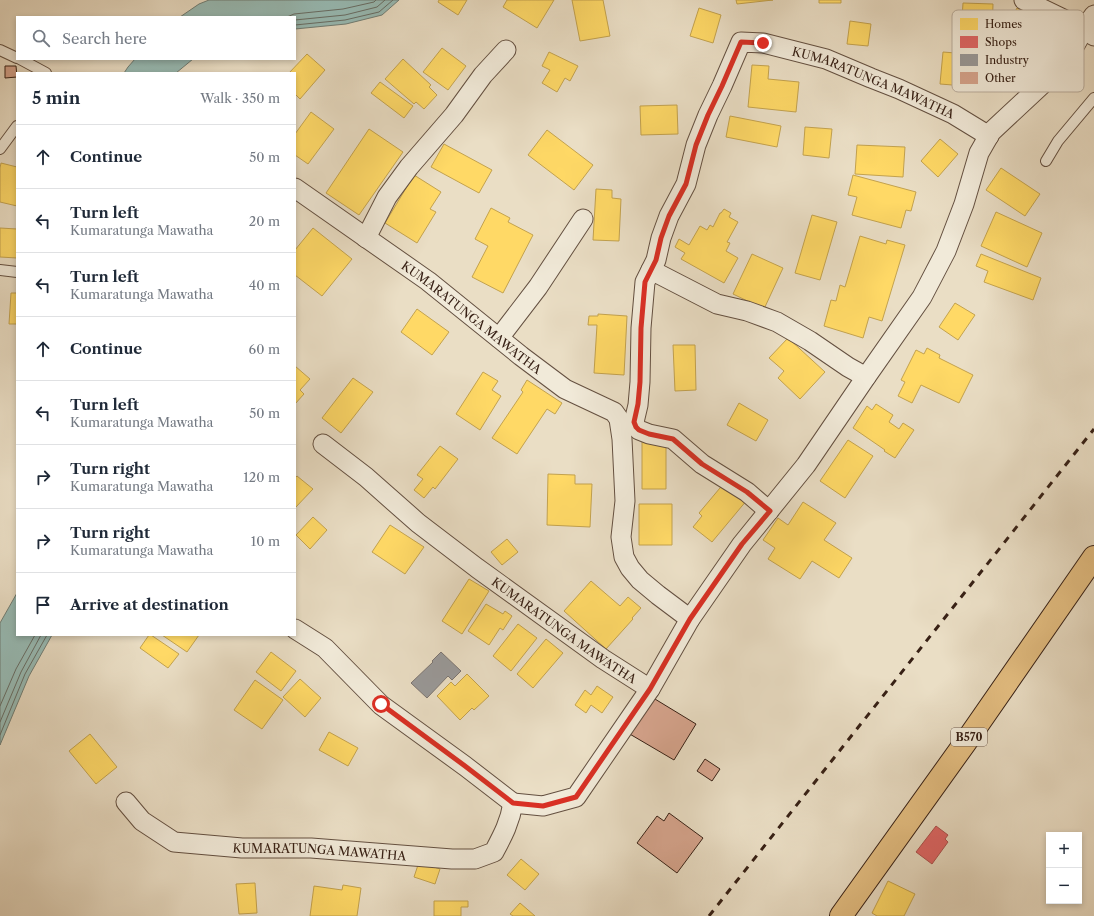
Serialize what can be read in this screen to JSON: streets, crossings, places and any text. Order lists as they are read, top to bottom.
{
  "streets": {
    "main road": ["B570"],
    "street": ["KUMARATUNGA MAWATHA"]
  },
  "legend": [
    "Homes",
    "Shops",
    "Industry",
    "Other"
  ],
  "page": {
    "search": "Search here",
    "heading": ["5 min", "Walk · 350 m"],
    "list": [
      ["Continue", "50 m"],
      ["Turn left", "Kumaratunga Mawatha", "20 m"],
      ["Turn left", "Kumaratunga Mawatha", "40 m"],
      ["Continue", "60 m"],
      ["Turn left", "Kumaratunga Mawatha", "50 m"],
      ["Turn right", "Kumaratunga Mawatha", "120 m"],
      ["Turn right", "Kumaratunga Mawatha", "10 m"],
      "Arrive at destination"
    ],
    "map_buttons": ["+", "−"]
  }
}
